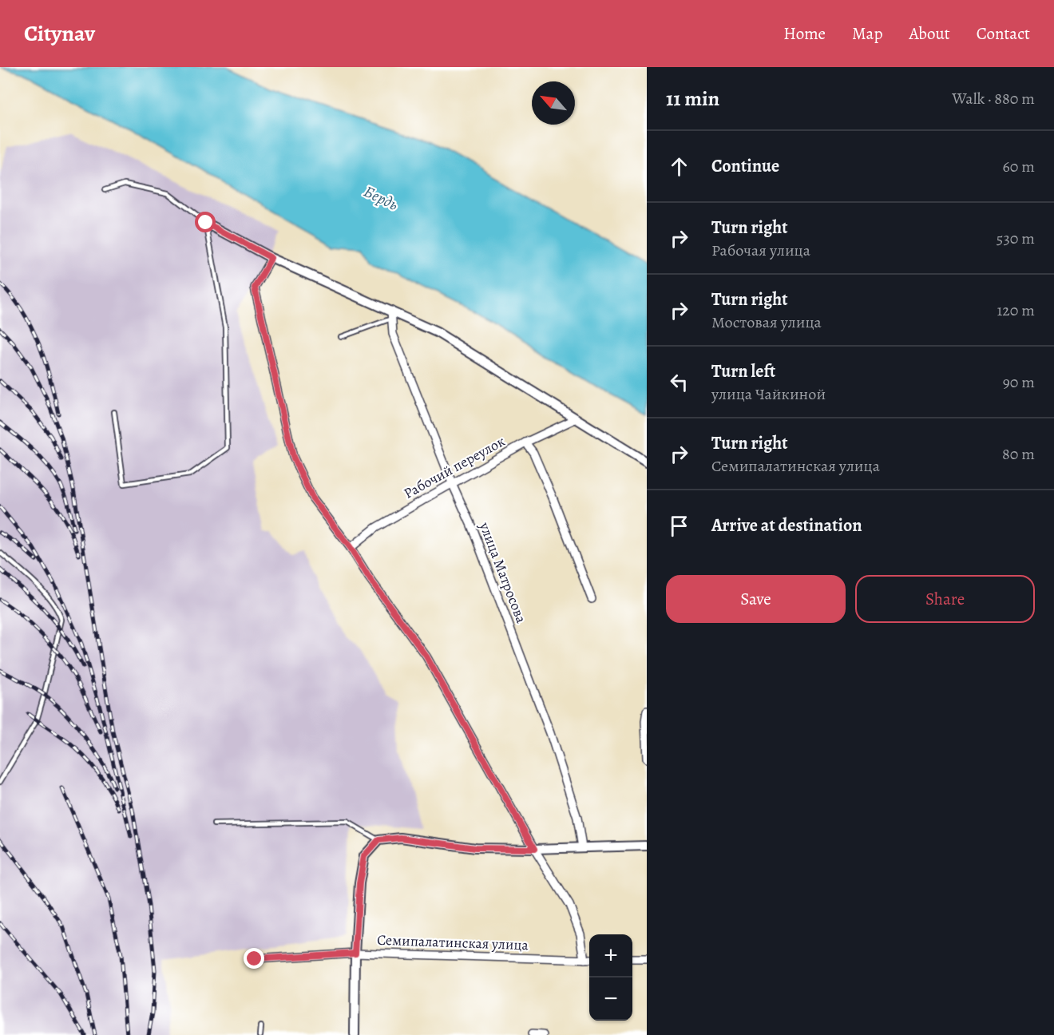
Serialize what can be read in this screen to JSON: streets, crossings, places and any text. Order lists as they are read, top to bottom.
{
  "streets": {
    "street": ["Рабочий переулок", "улица Матросова", "Семипалатинская улица"]
  },
  "crossings": [
    ["Рабочий переулок", "улица Матросова"]
  ],
  "water": ["Бердь"],
  "north": "top left",
  "page": {
    "header": "Citynav",
    "nav": [
      "Home",
      "Map",
      "About",
      "Contact"
    ],
    "heading": ["11 min", "Walk · 880 m"],
    "list": [
      ["Continue", "60 m"],
      ["Turn right", "Рабочая улица", "530 m"],
      ["Turn right", "Мостовая улица", "120 m"],
      ["Turn left", "улица Чайкиной", "90 m"],
      ["Turn right", "Семипалатинская улица", "80 m"],
      "Arrive at destination"
    ],
    "buttons": ["Save", "Share"],
    "map_buttons": ["+", "−"]
  }
}
